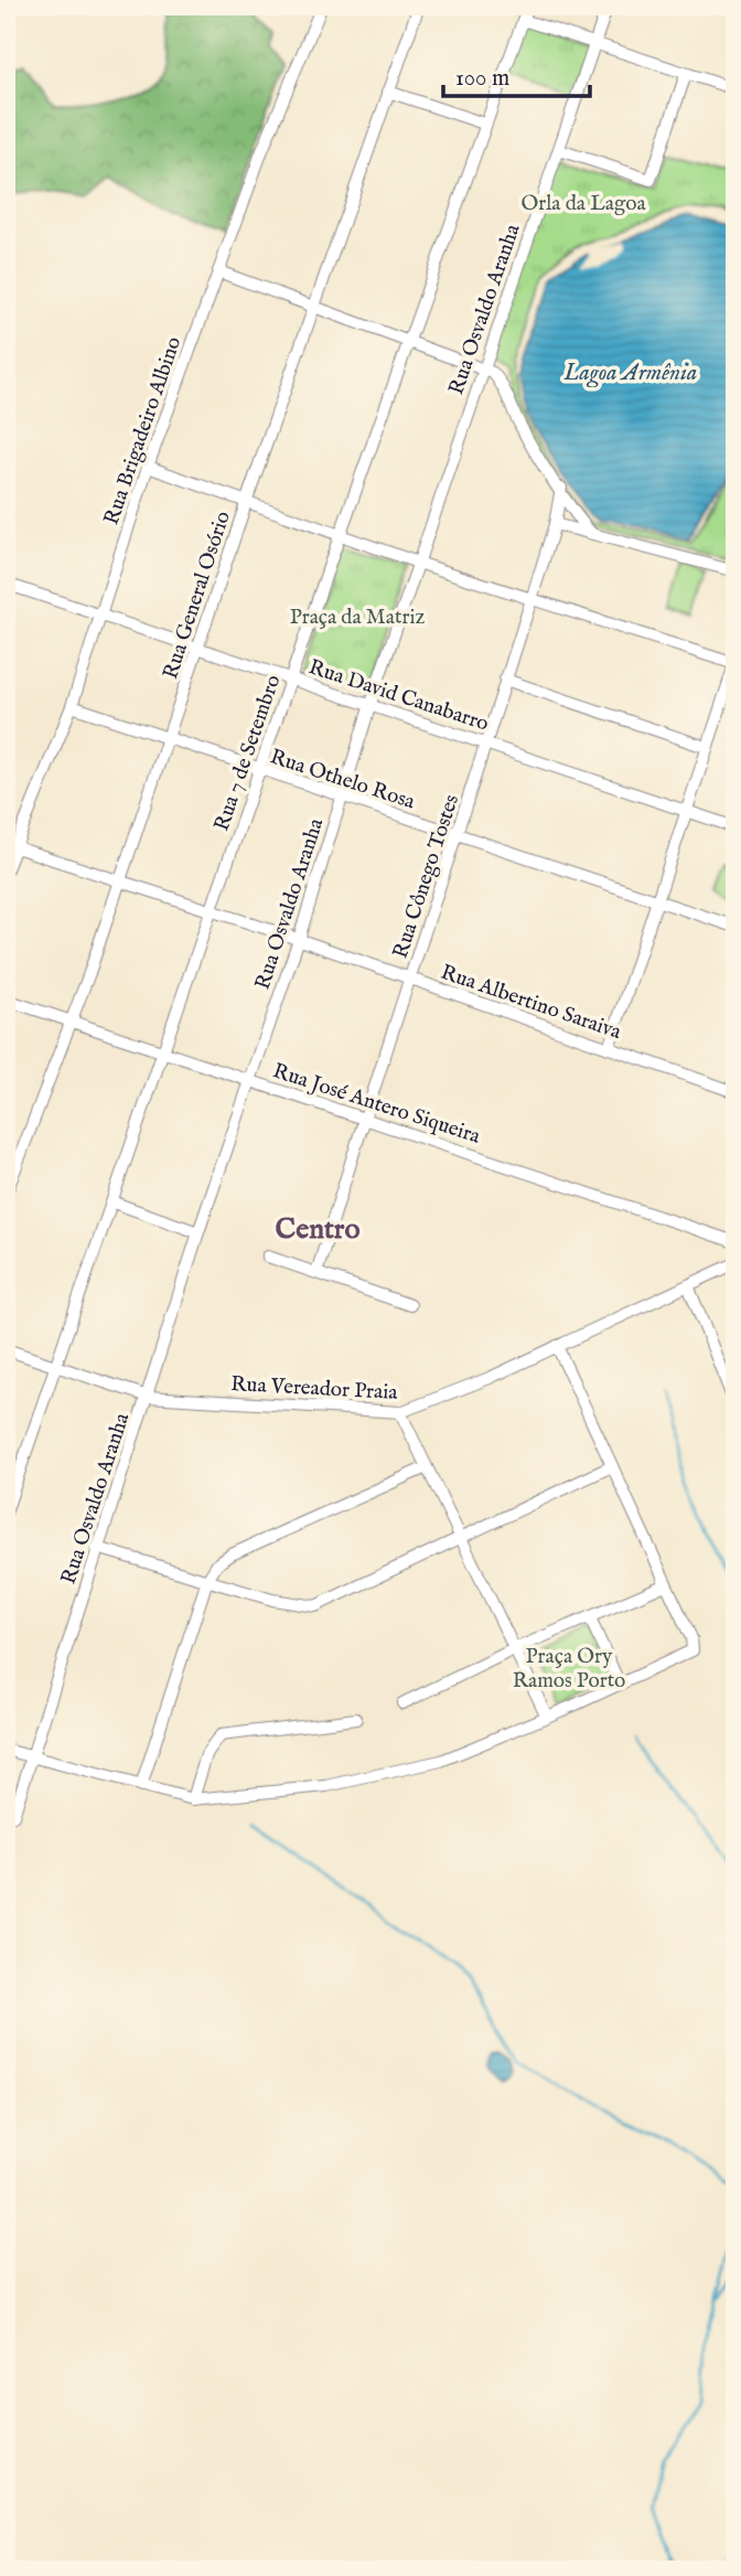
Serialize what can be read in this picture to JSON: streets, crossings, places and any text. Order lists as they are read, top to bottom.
{
  "streets": {
    "street": [
      "Rua Osvaldo Aranha",
      "Rua Brigadeiro Albino",
      "Rua General Osório",
      "Rua David Canabarro",
      "Rua 7 de Setembro",
      "Rua Othelo Rosa",
      "Rua Cônego Tostes",
      "Rua Albertino Saraiva",
      "Rua José Antero Siqueira",
      "Rua Vereador Praia"
    ]
  },
  "crossings": [
    ["Rua Osvaldo Aranha", "Rua David Canabarro"],
    ["Rua Osvaldo Aranha", "Rua Othelo Rosa"],
    ["Rua Osvaldo Aranha", "Rua Albertino Saraiva"],
    ["Rua Osvaldo Aranha", "Rua José Antero Siqueira"],
    ["Rua Osvaldo Aranha", "Rua Vereador Praia"],
    ["Rua Brigadeiro Albino", "Rua David Canabarro"],
    ["Rua Brigadeiro Albino", "Rua Othelo Rosa"],
    ["Rua Brigadeiro Albino", "Rua Albertino Saraiva"],
    ["Rua General Osório", "Rua David Canabarro"],
    ["Rua General Osório", "Rua Othelo Rosa"],
    ["Rua General Osório", "Rua Albertino Saraiva"],
    ["Rua General Osório", "Rua José Antero Siqueira"],
    ["Rua David Canabarro", "Rua 7 de Setembro"],
    ["Rua David Canabarro", "Rua Cônego Tostes"],
    ["Rua 7 de Setembro", "Rua Othelo Rosa"],
    ["Rua 7 de Setembro", "Rua Albertino Saraiva"],
    ["Rua 7 de Setembro", "Rua José Antero Siqueira"],
    ["Rua 7 de Setembro", "Rua Vereador Praia"],
    ["Rua Othelo Rosa", "Rua Cônego Tostes"],
    ["Rua Cônego Tostes", "Rua Albertino Saraiva"],
    ["Rua Cônego Tostes", "Rua José Antero Siqueira"]
  ],
  "districts": ["Centro"],
  "water": ["Lagoa Armênia"],
  "parks": ["Orla da Lagoa", "Praça da Matriz", "Praça Ory Ramos Porto"],
  "scale_bar": "100 m"
}
